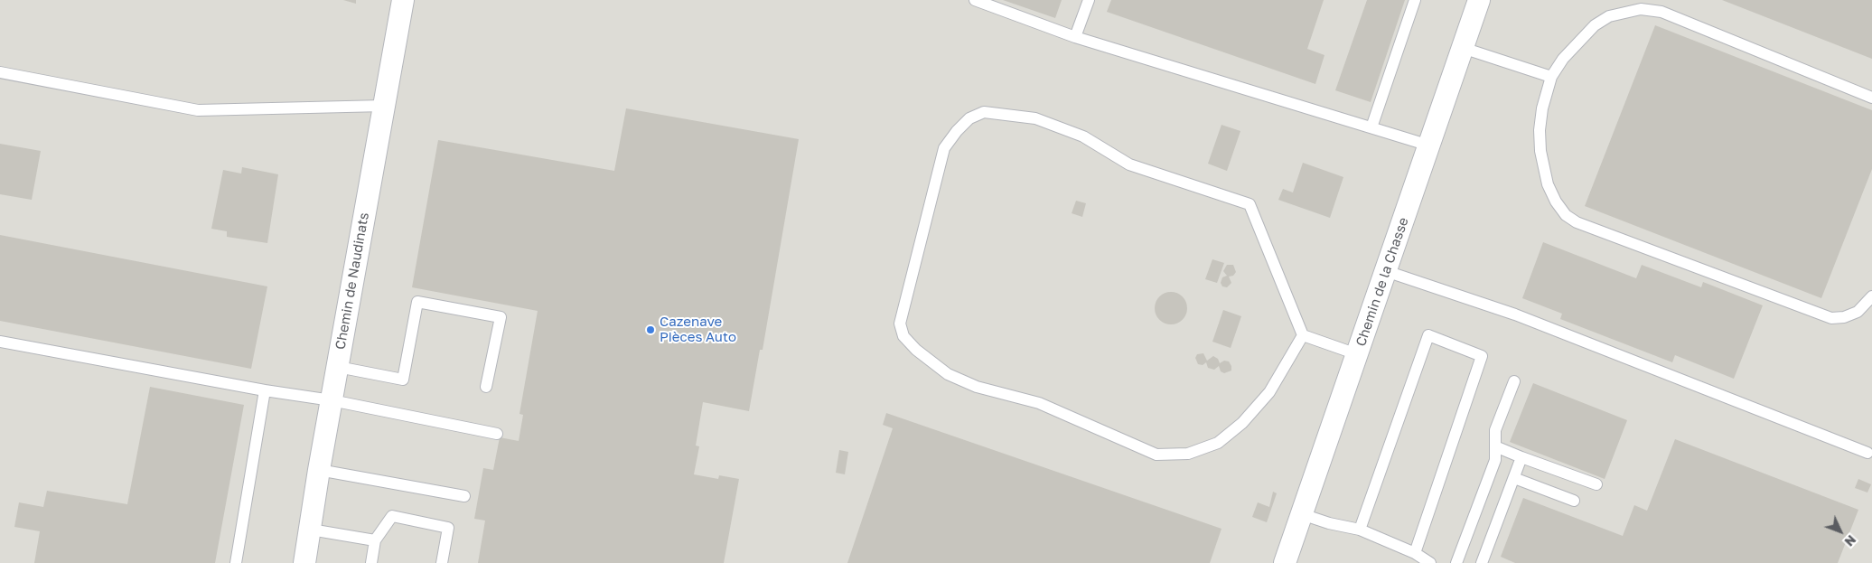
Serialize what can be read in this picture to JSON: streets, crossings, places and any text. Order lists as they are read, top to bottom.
{
  "streets": {
    "street": ["Chemin de Naudinats", "Chemin de la Chasse"]
  },
  "places": ["Cazenave Pièces Auto"],
  "north": "bottom right"
}
